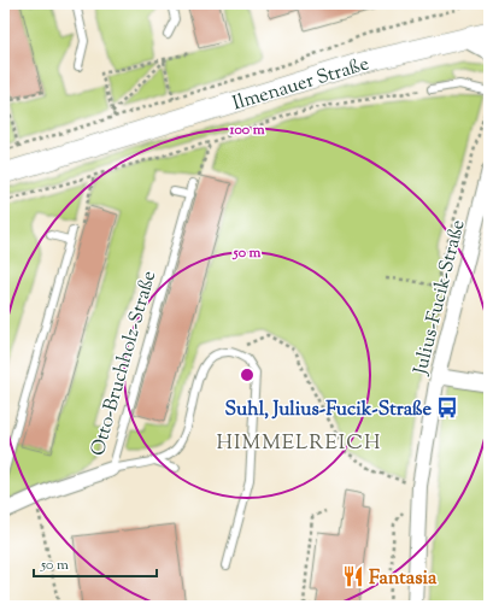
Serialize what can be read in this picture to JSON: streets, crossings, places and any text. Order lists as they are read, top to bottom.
{
  "streets": {
    "main road": ["Ilmenauer Straße"],
    "street": ["Julius-Fucik-Straße", "Otto-Bruchholz-Straße"]
  },
  "districts": ["HIMMELREICH"],
  "places": {
    "bus stop": ["Suhl, Julius-Fucik-Straße"],
    "restaurant": ["Fantasia"]
  },
  "scale_bar": "50 m",
  "rings": ["100 m", "50 m"]
}
